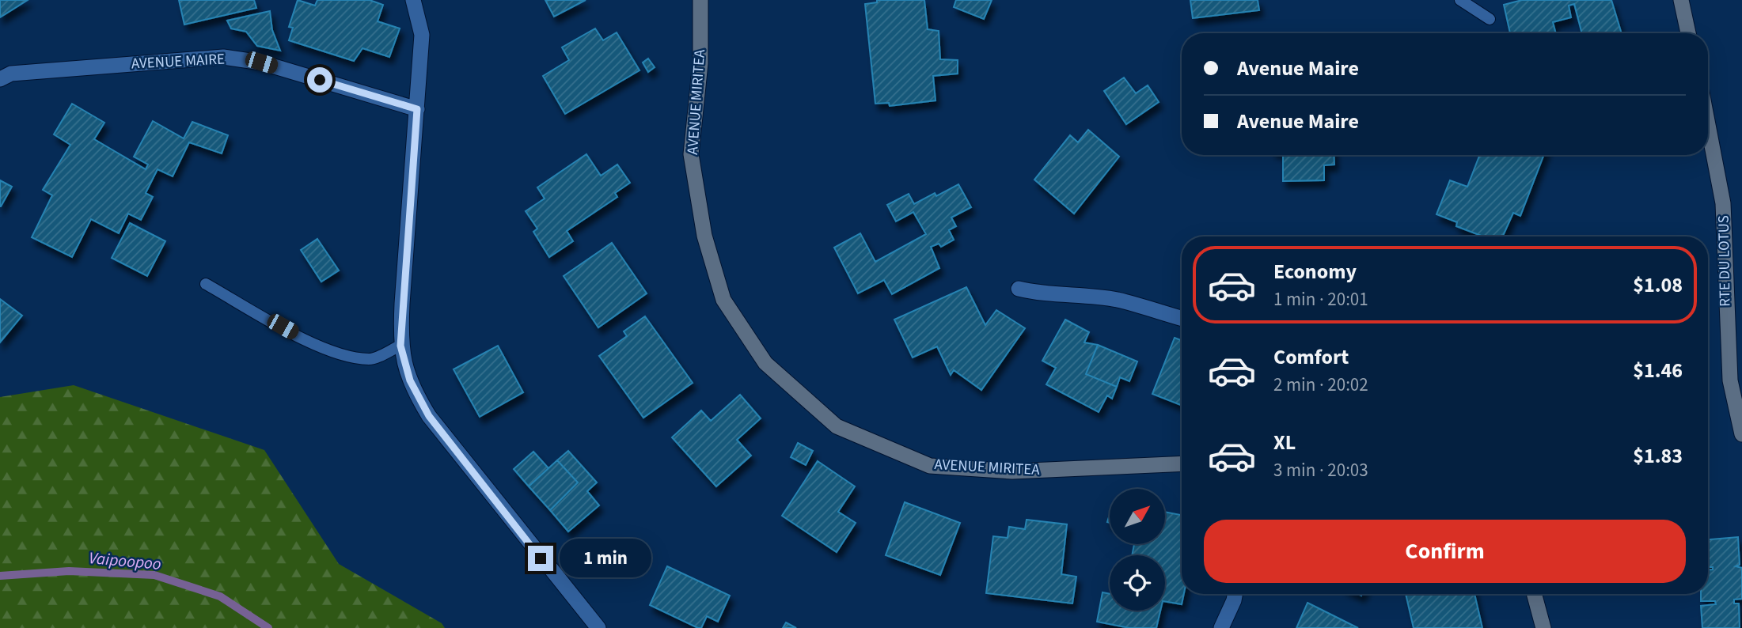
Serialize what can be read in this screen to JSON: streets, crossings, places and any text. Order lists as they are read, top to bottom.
{
  "streets": {
    "main road": ["AVENUE MIRITEA", "RTE DU LOTUS"],
    "street": ["AVENUE MAIRE"]
  },
  "water": ["Vaipoopoo"],
  "north": "top right",
  "page": {
    "banner": ["Avenue Maire", "Avenue Maire"],
    "list": [
      {
        "name": "Economy",
        "note": "1 min · 20:01",
        "value": "$1.08"
      },
      {
        "name": "Comfort",
        "note": "2 min · 20:02",
        "value": "$1.46"
      },
      {
        "name": "XL",
        "note": "3 min · 20:03",
        "value": "$1.83"
      }
    ],
    "buttons": "Confirm",
    "bubble": "1 min"
  }
}
